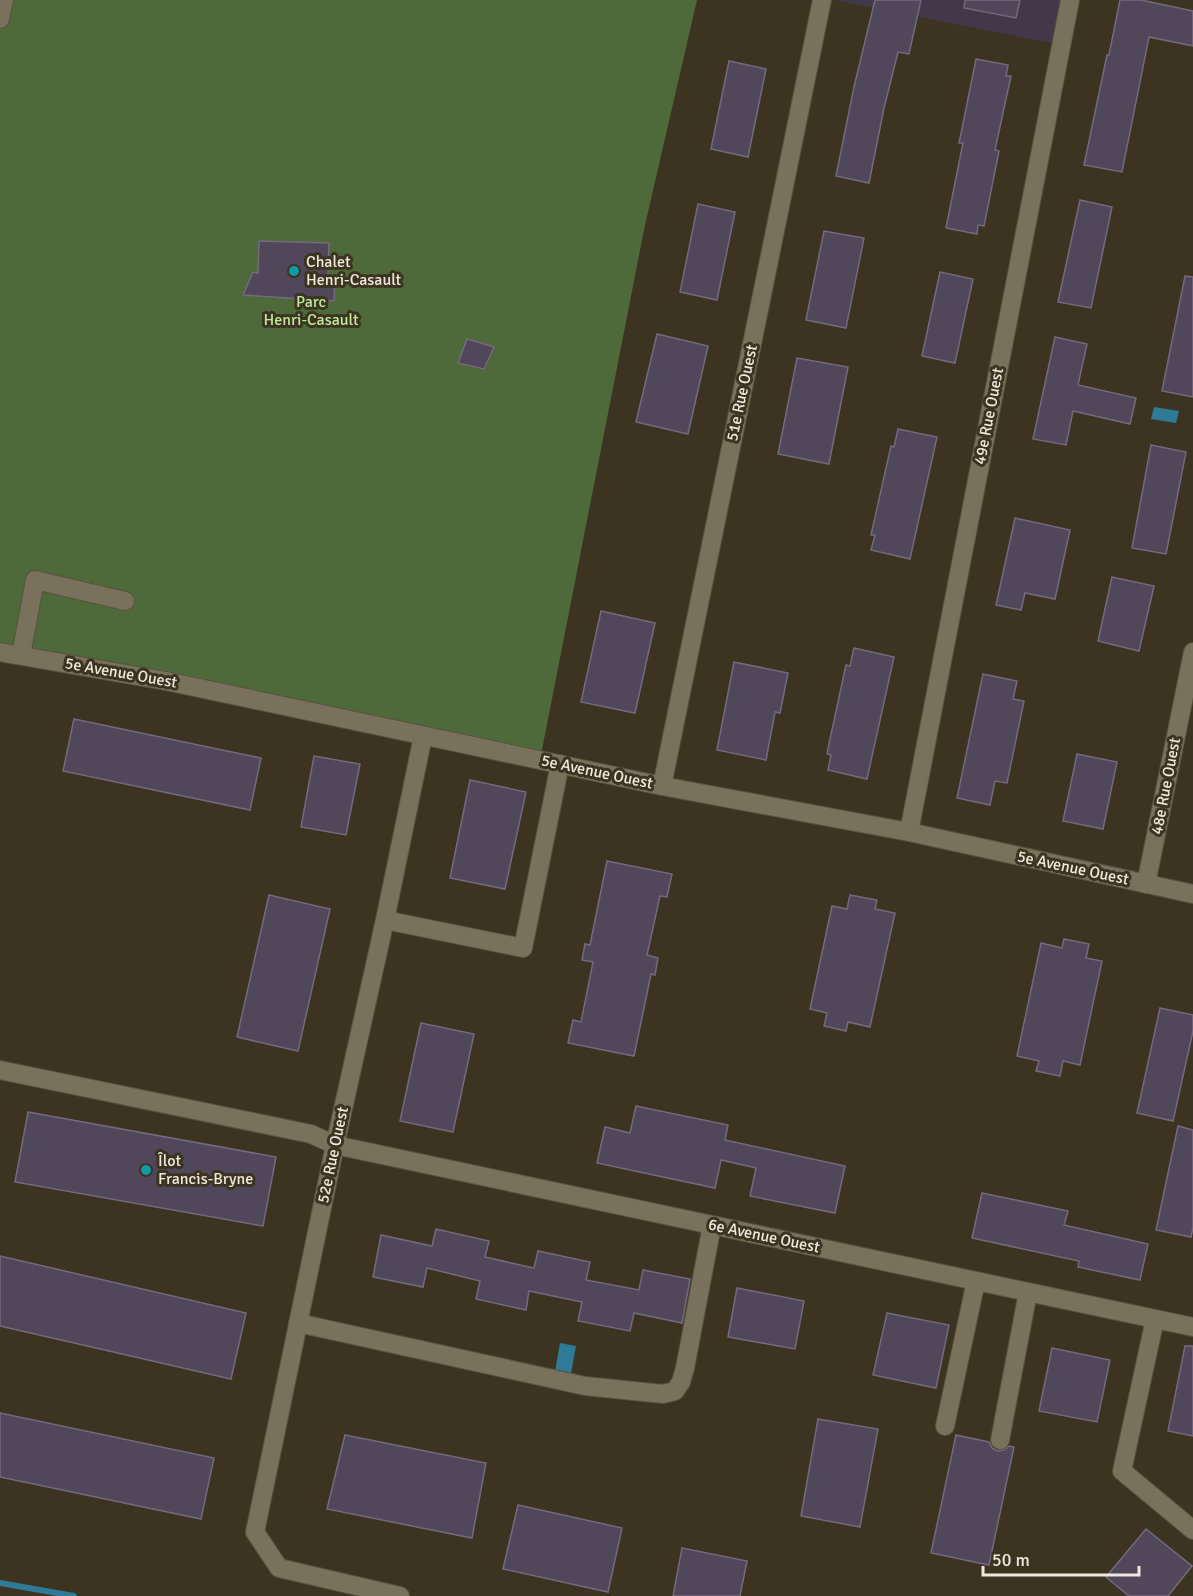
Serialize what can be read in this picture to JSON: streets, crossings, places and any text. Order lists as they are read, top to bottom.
{
  "streets": {
    "street": [
      "51e Rue Ouest",
      "49e Rue Ouest",
      "5e Avenue Ouest",
      "48e Rue Ouest",
      "52e Rue Ouest",
      "6e Avenue Ouest"
    ]
  },
  "crossings": [
    ["51e Rue Ouest", "5e Avenue Ouest"],
    ["49e Rue Ouest", "5e Avenue Ouest"],
    ["5e Avenue Ouest", "48e Rue Ouest"],
    ["5e Avenue Ouest", "52e Rue Ouest"],
    ["52e Rue Ouest", "6e Avenue Ouest"]
  ],
  "parks": ["Parc Henri-Casault"],
  "places": ["Chalet Henri-Casault", "Îlot Francis-Bryne"],
  "scale_bar": "50 m"
}
